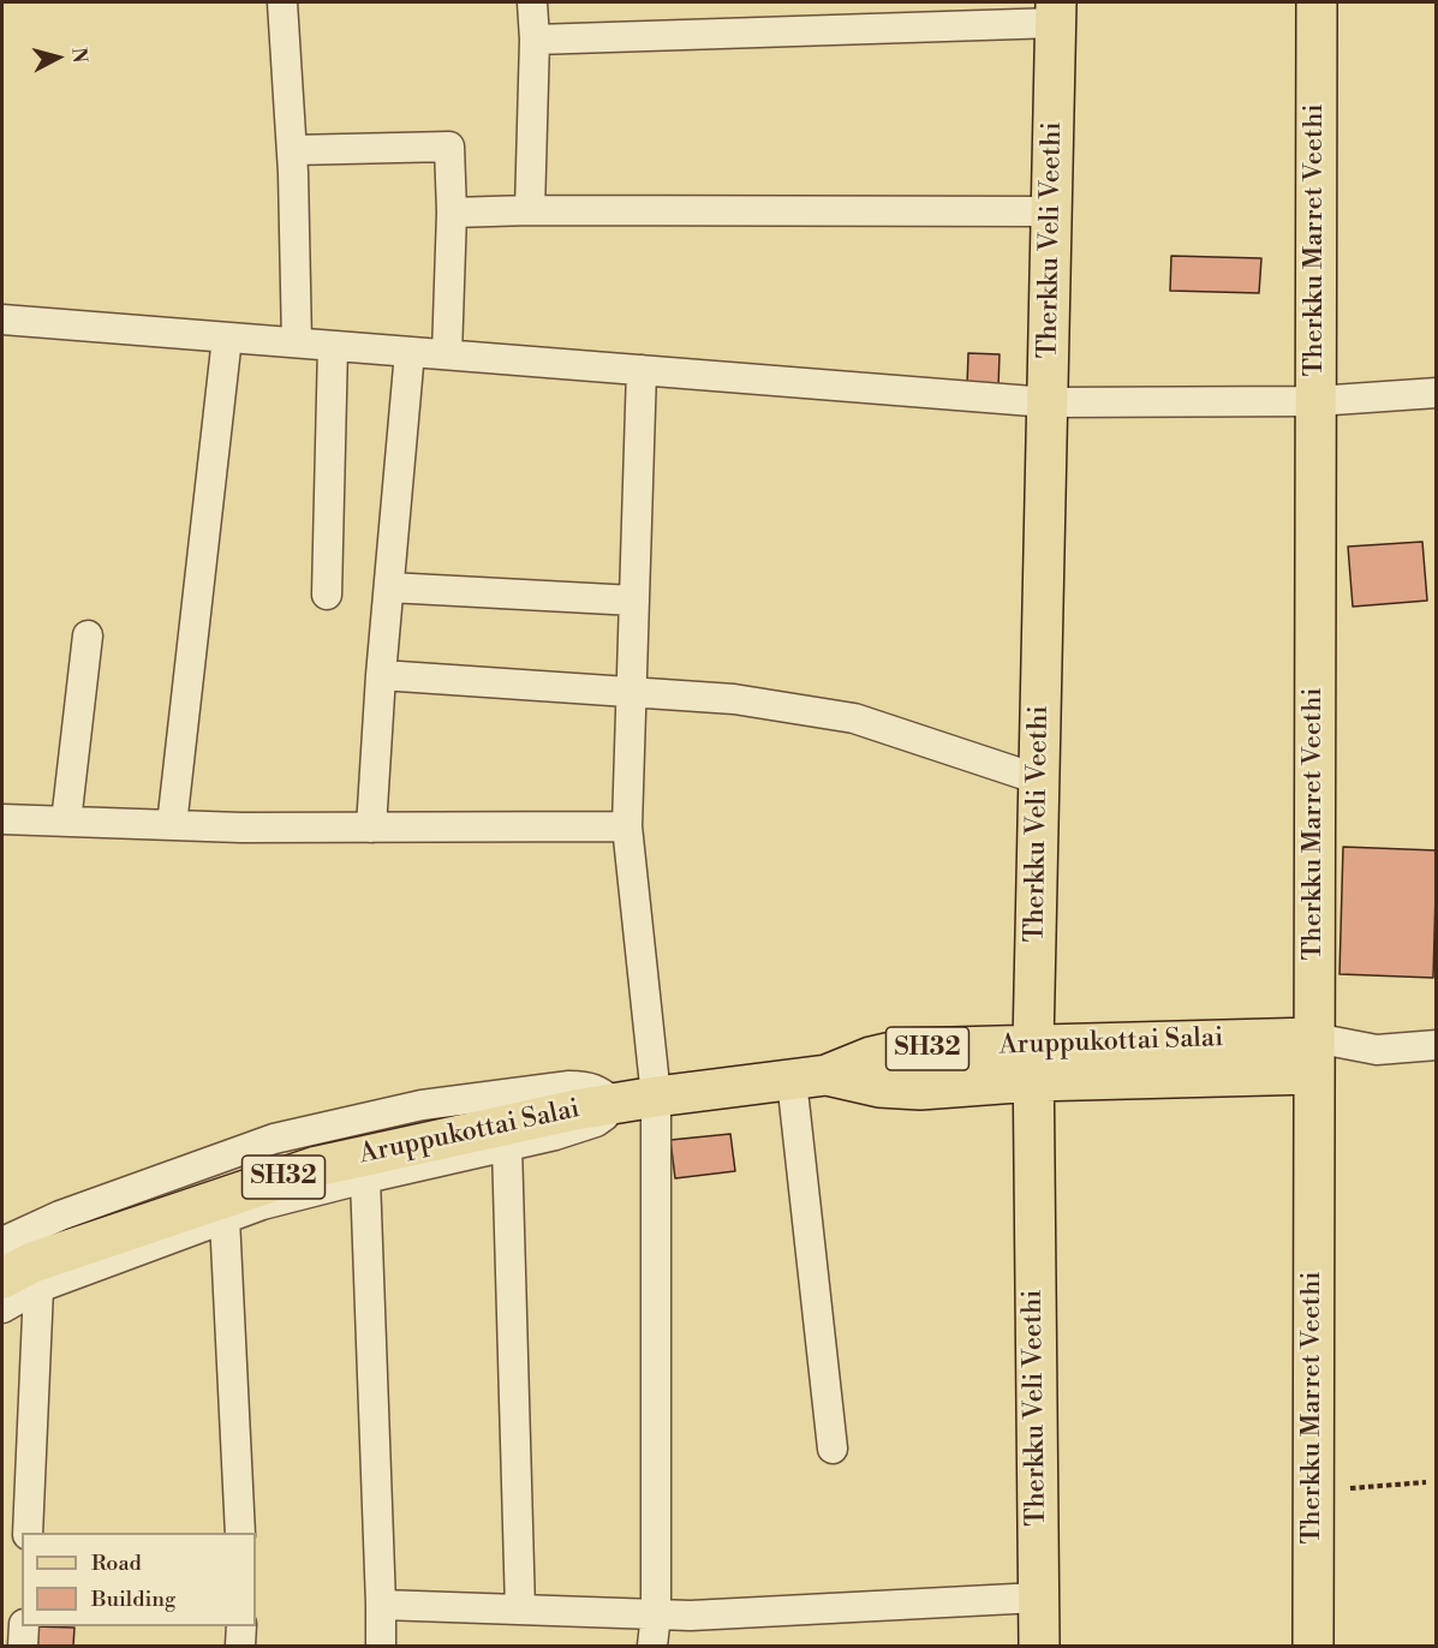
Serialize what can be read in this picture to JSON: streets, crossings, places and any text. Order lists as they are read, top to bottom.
{
  "streets": {
    "main road": [
      "Therkku Veli Veethi",
      "Therkku Marret Veethi",
      "Aruppukottai Salai",
      "SH32"
    ]
  },
  "crossings": [
    ["Therkku Veli Veethi", "Aruppukottai Salai"],
    ["Therkku Marret Veethi", "Aruppukottai Salai"]
  ],
  "legend": ["Road", "Building"],
  "north": "right"
}
